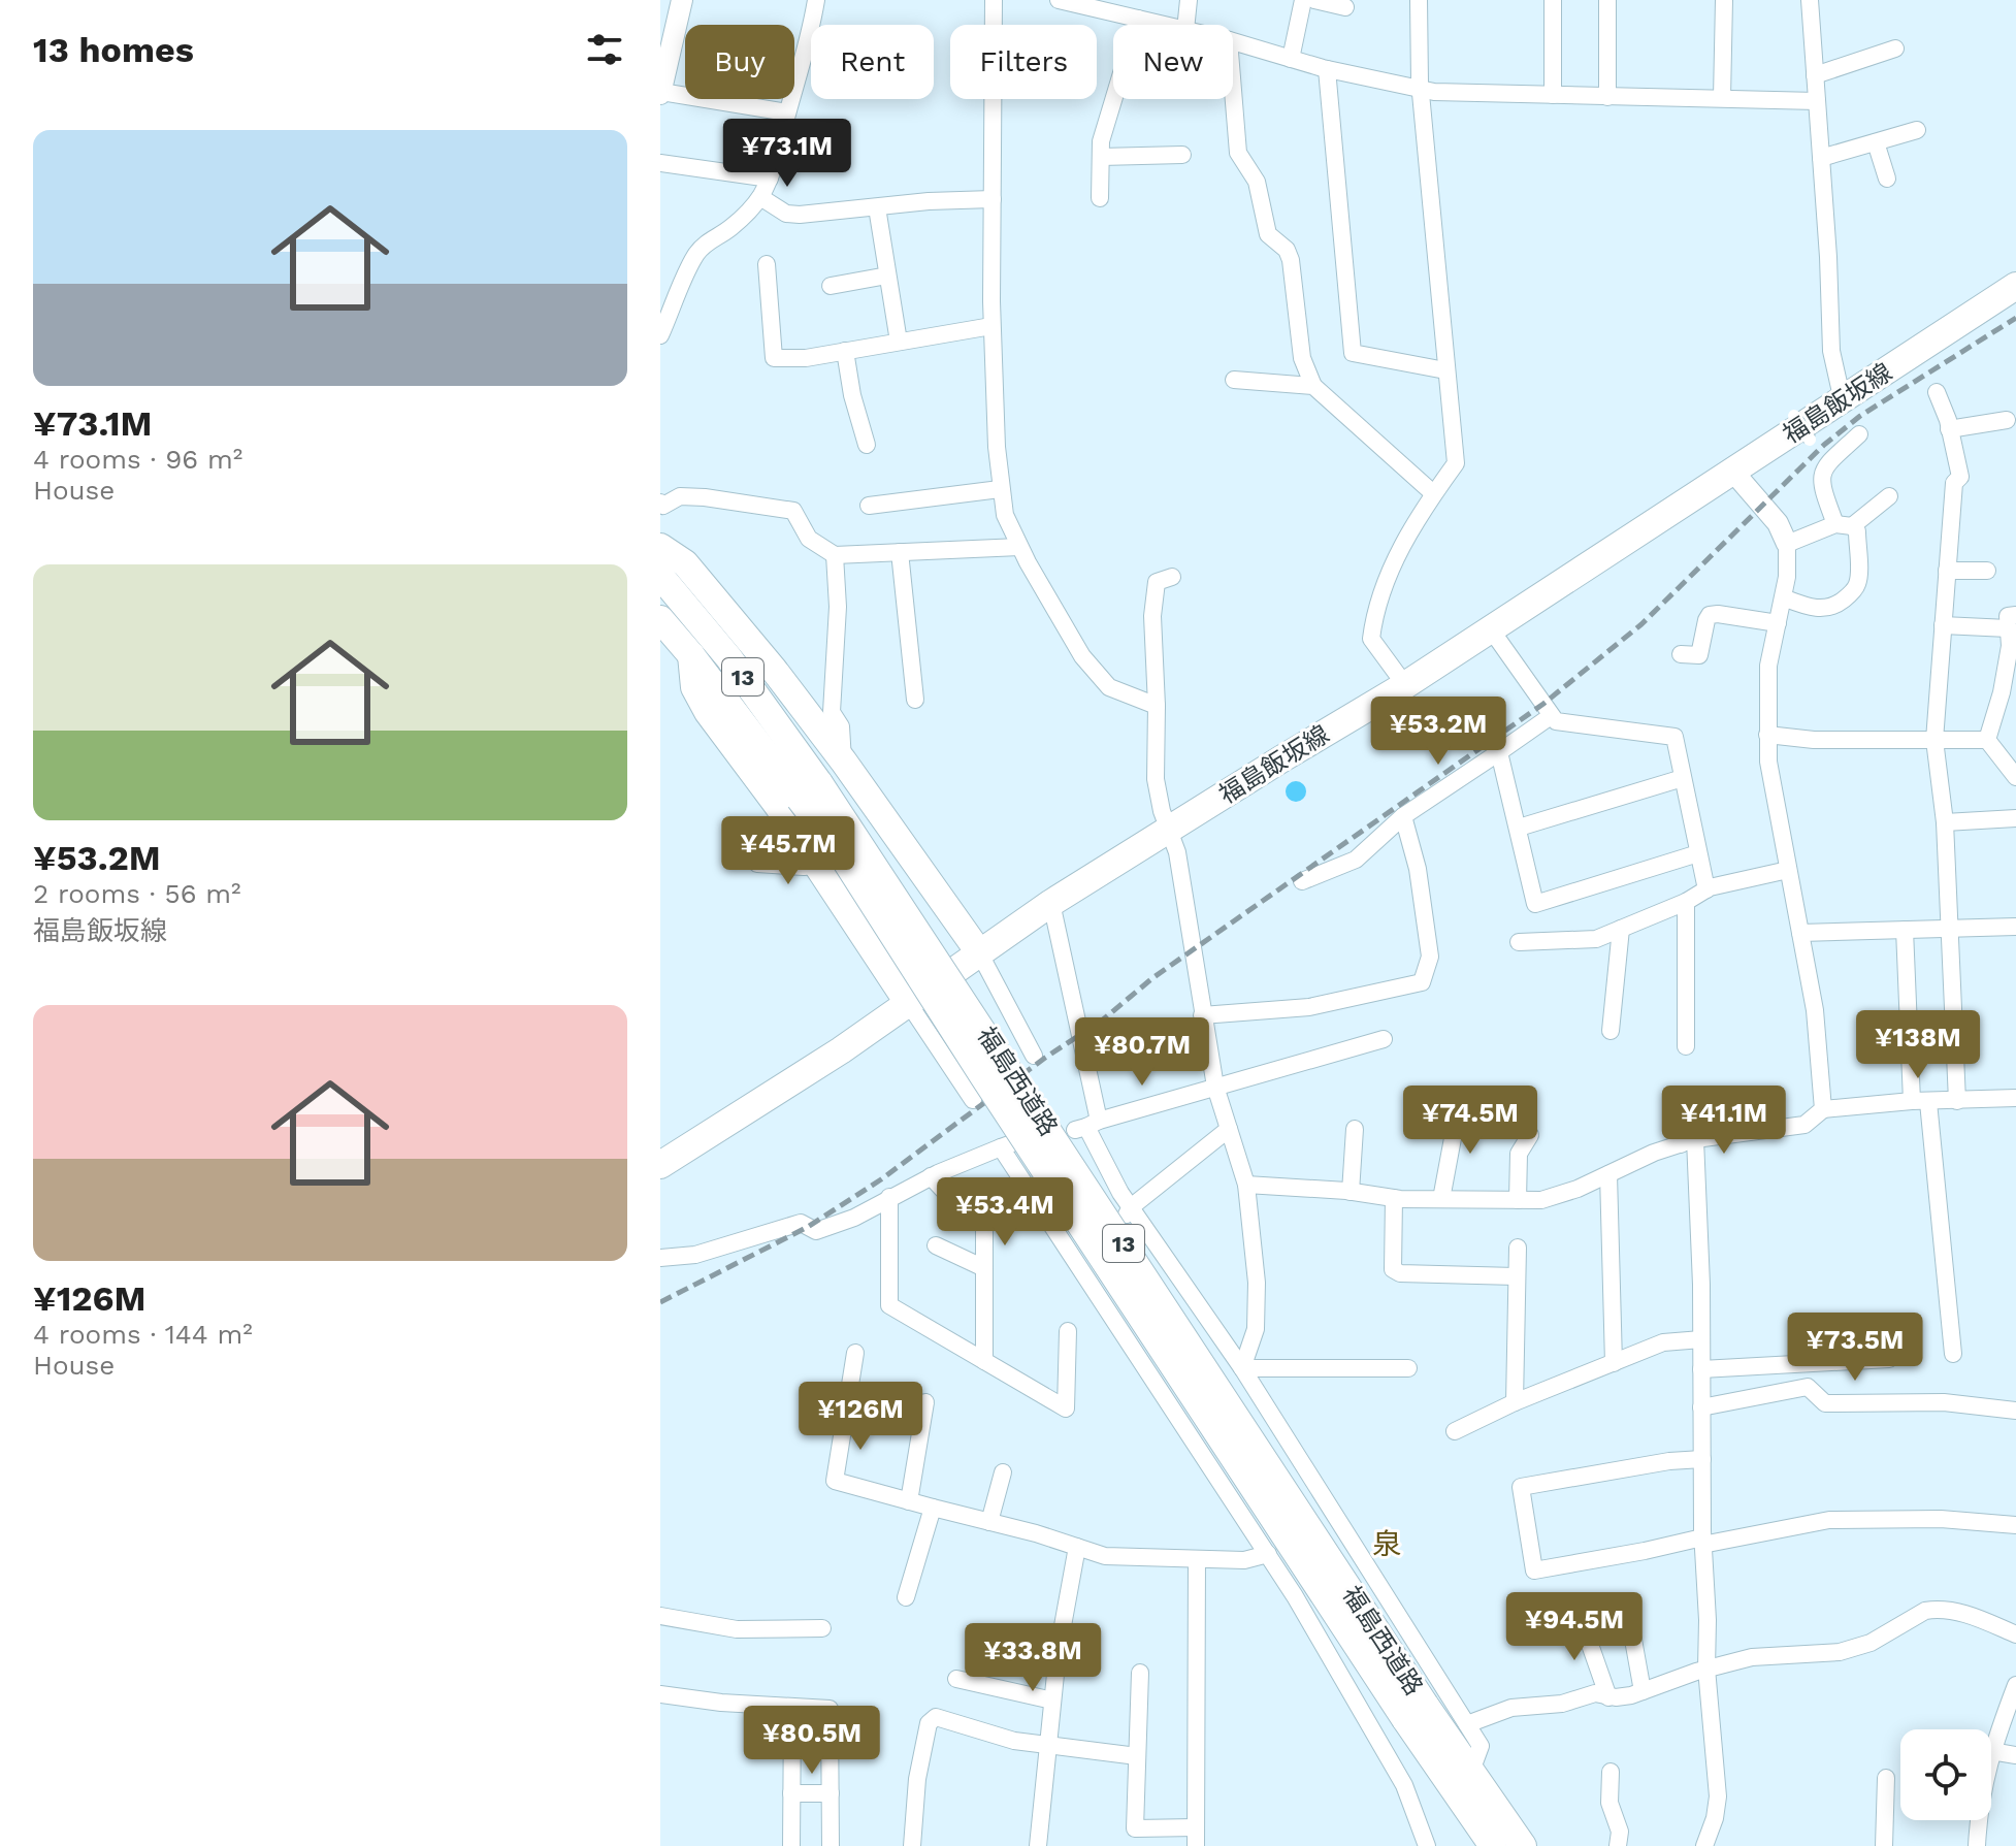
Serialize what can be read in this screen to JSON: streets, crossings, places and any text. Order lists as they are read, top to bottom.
{
  "streets": {
    "main road": ["福島飯坂線", "13", "福島西道路"]
  },
  "districts": ["泉"],
  "page": {
    "heading": "13 homes",
    "chip": [
      "Buy",
      "Rent",
      "Filters",
      "New"
    ],
    "list": [
      {
        "name": "¥73.1M",
        "note": "4 rooms · 96 m² · House"
      },
      {
        "name": "¥53.2M",
        "note": "2 rooms · 56 m² · 福島飯坂線"
      },
      {
        "name": "¥126M",
        "note": "4 rooms · 144 m² · House"
      }
    ],
    "price": [
      "¥73.1M",
      "¥53.2M",
      "¥45.7M",
      "¥138M",
      "¥80.7M",
      "¥74.5M",
      "¥41.1M",
      "¥53.4M",
      "¥73.5M",
      "¥126M",
      "¥94.5M",
      "¥33.8M",
      "¥80.5M"
    ]
  }
}
